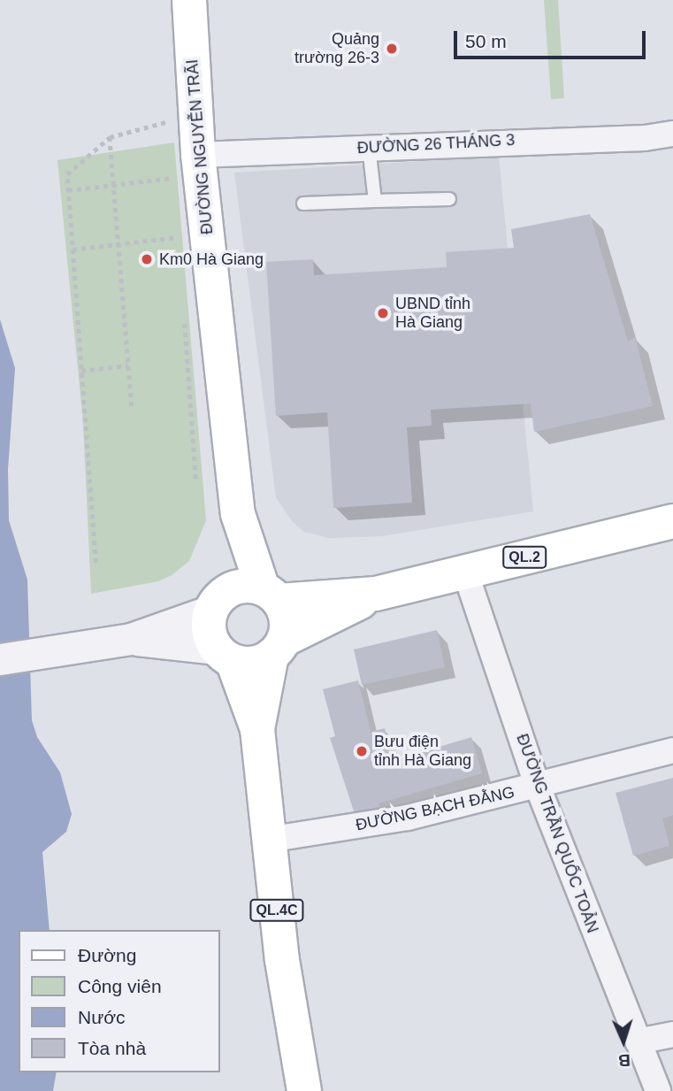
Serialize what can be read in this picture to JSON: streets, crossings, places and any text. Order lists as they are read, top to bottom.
{
  "streets": {
    "main road": ["ĐƯỜNG NGUYỄN TRÃI", "QL.2", "QL.4C"],
    "street": ["ĐƯỜNG 26 THÁNG 3", "ĐƯỜNG BẠCH ĐẰNG", "ĐƯỜNG TRẦN QUỐC TOẢN"]
  },
  "crossings": [
    ["ĐƯỜNG 26 THÁNG 3", "ĐƯỜNG NGUYỄN TRÃI"],
    ["ĐƯỜNG NGUYỄN TRÃI", "QL.2"],
    ["ĐƯỜNG NGUYỄN TRÃI", "QL.4C"],
    ["QL.2", "ĐƯỜNG TRẦN QUỐC TOẢN"],
    ["QL.2", "QL.4C"],
    ["ĐƯỜNG BẠCH ĐẰNG", "ĐƯỜNG TRẦN QUỐC TOẢN"],
    ["ĐƯỜNG BẠCH ĐẰNG", "QL.4C"]
  ],
  "places": [
    "Quảng trường 26-3",
    "Km0 Hà Giang",
    "UBND tỉnh Hà Giang",
    "Bưu điện tỉnh Hà Giang"
  ],
  "legend": [
    "Đường",
    "Công viên",
    "Nước",
    "Tòa nhà"
  ],
  "scale_bar": "50 m",
  "north": "bottom"
}
